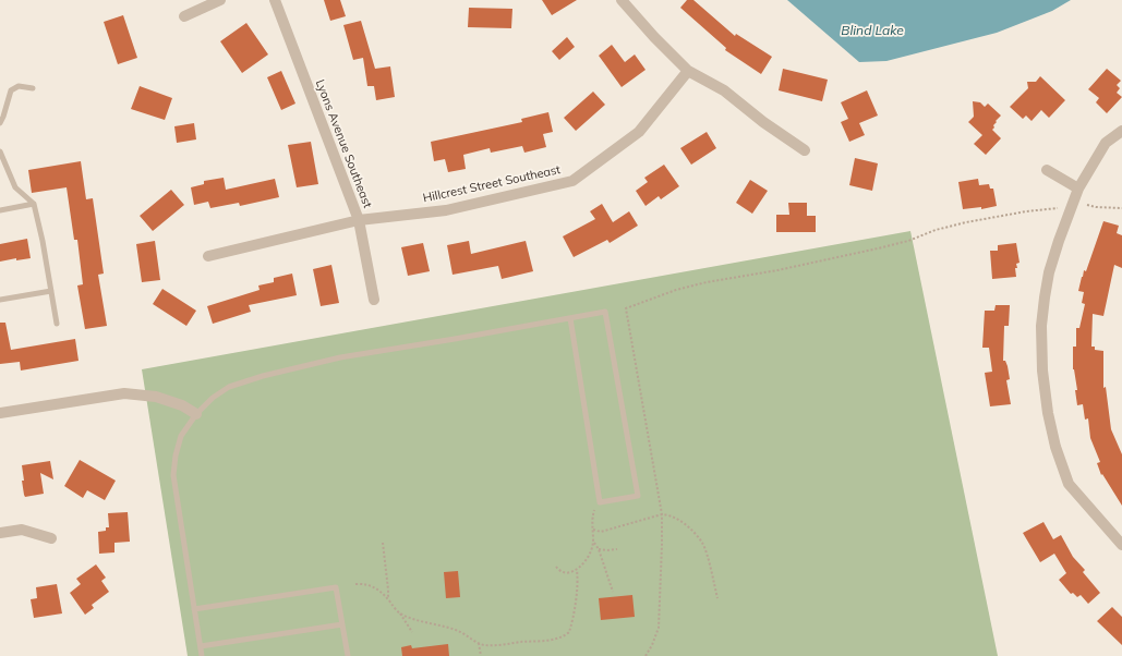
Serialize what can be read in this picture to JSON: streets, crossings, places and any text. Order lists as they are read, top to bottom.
{
  "streets": {
    "street": ["Lyons Avenue Southeast", "Hillcrest Street Southeast"]
  },
  "crossings": [
    ["Lyons Avenue Southeast", "Hillcrest Street Southeast"]
  ],
  "water": ["Blind Lake"]
}
